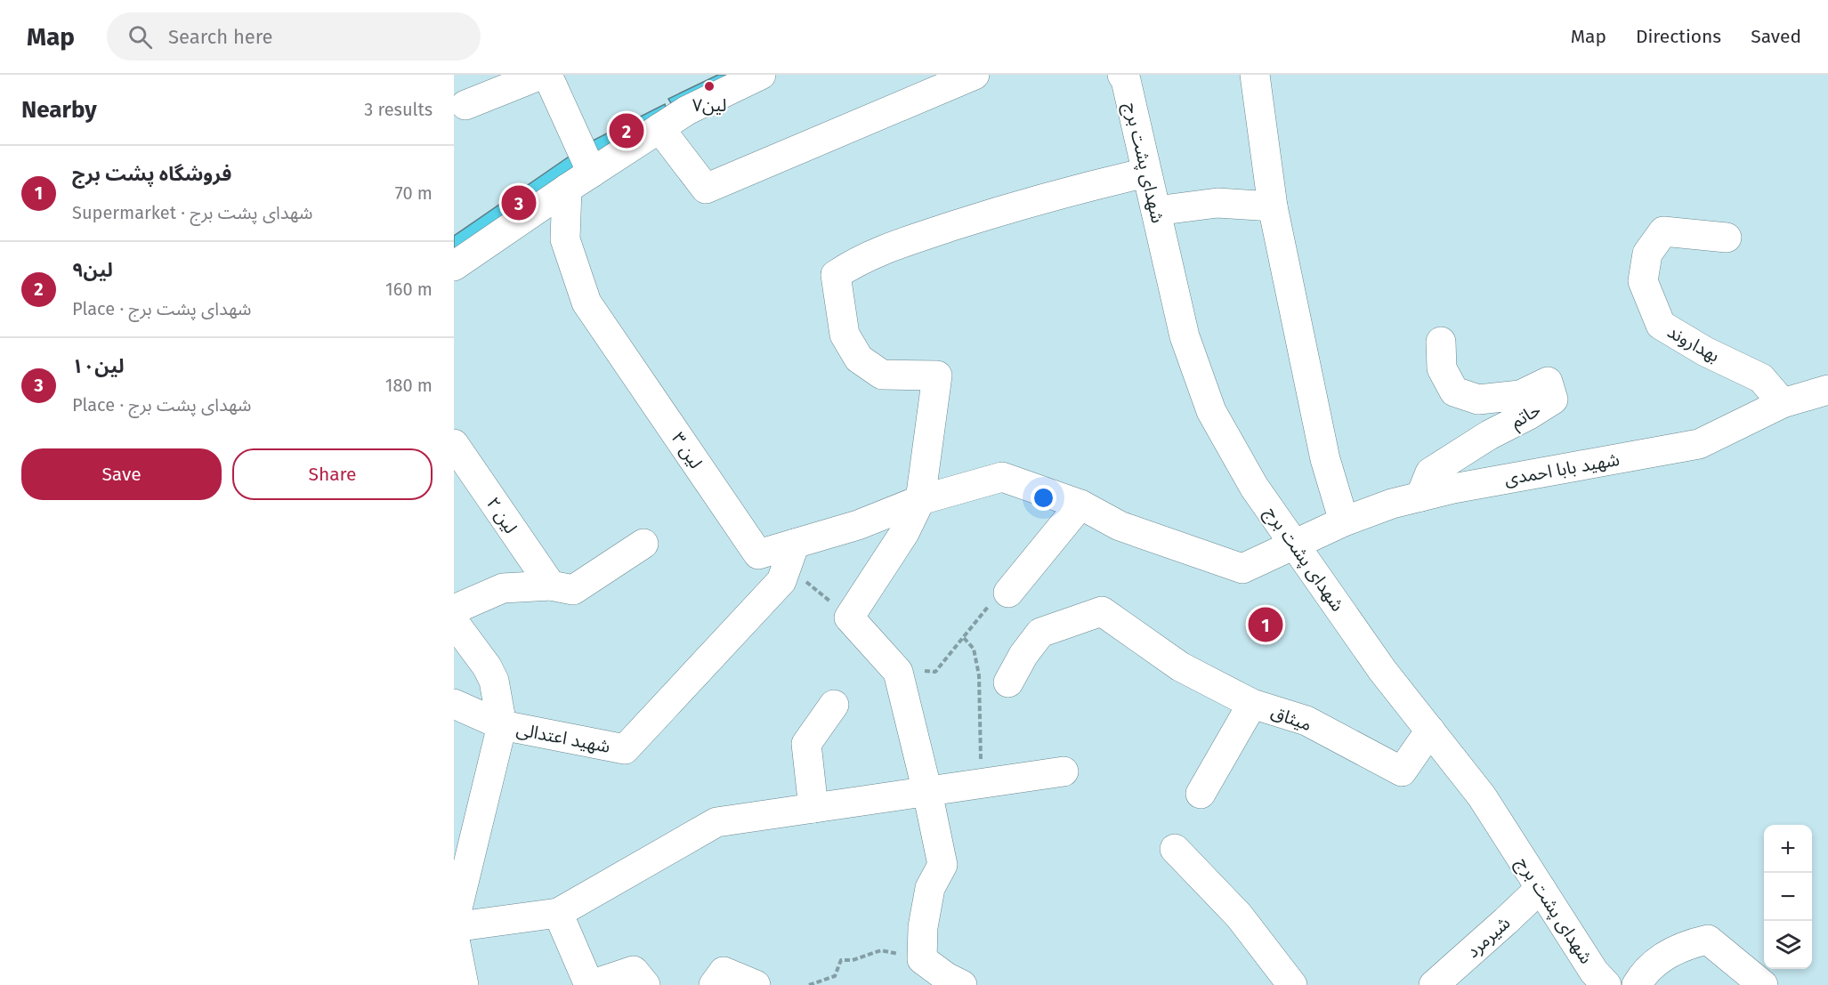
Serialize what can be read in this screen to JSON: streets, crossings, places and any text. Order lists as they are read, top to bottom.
{
  "streets": {
    "street": [
      "شهدای پشت برج",
      "بهداروند",
      "حاتم",
      "لین ۳",
      "شهید بابا احمدی",
      "لین ۲",
      "میثاق",
      "شهید اعتدالی",
      "شیرمرد"
    ]
  },
  "crossings": [
    ["شهدای پشت برج", "شهید بابا احمدی"],
    ["شهدای پشت برج", "میثاق"],
    ["شهدای پشت برج", "شیرمرد"],
    ["بهداروند", "شهید بابا احمدی"],
    ["حاتم", "شهید بابا احمدی"],
    ["لین ۳", "شهید بابا احمدی"],
    ["لین ۳", "شهید اعتدالی"]
  ],
  "places": ["لین۷"],
  "page": {
    "header": "Map",
    "search": "Search here",
    "nav": ["Map", "Directions", "Saved"],
    "heading": ["Nearby", "3 results"],
    "pins": ["2", "3", "1"],
    "list": [
      {
        "mark": "1",
        "name": "فروشگاه پشت برج",
        "note": "Supermarket · شهدای پشت برج",
        "value": "70 m"
      },
      {
        "mark": "2",
        "name": "لین۹",
        "note": "Place · شهدای پشت برج",
        "value": "160 m"
      },
      {
        "mark": "3",
        "name": "لین۱۰",
        "note": "Place · شهدای پشت برج",
        "value": "180 m"
      }
    ],
    "buttons": ["Save", "Share"],
    "map_buttons": ["+", "−"]
  }
}
